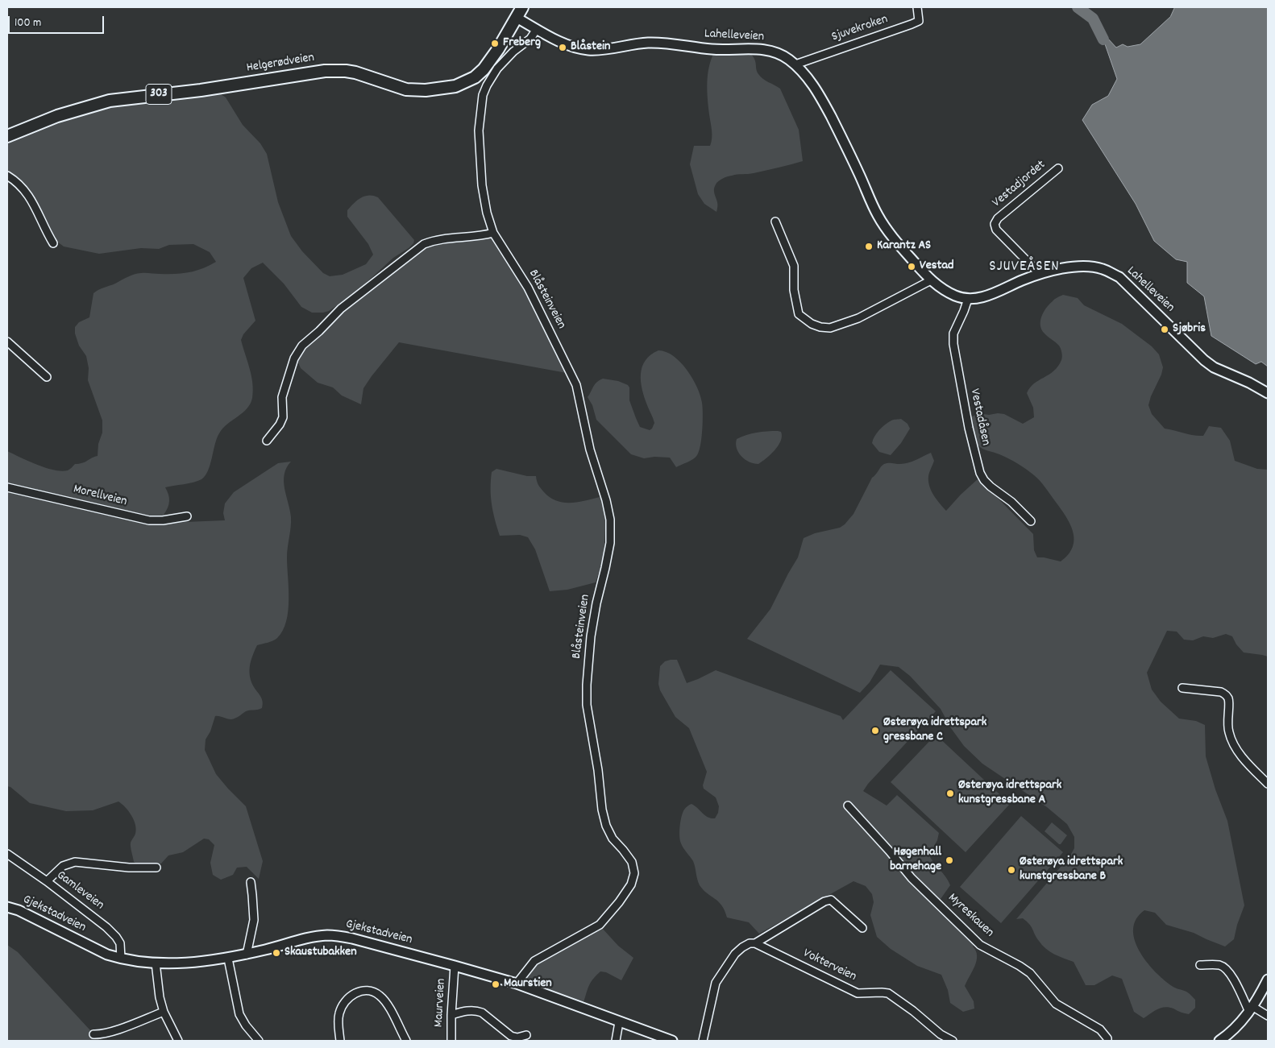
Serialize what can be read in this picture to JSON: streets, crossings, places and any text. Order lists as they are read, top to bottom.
{
  "streets": {
    "main road": ["Helgerødveien", "303"],
    "street": [
      "Sjuvekroken",
      "Lahelleveien",
      "Vestadjordet",
      "Blåsteinveien",
      "Vestadåsen",
      "Morellveien",
      "Gamleveien",
      "Gjekstadveien",
      "Myreskauen",
      "Vokterveien",
      "Maurveien"
    ]
  },
  "crossings": [
    ["Sjuvekroken", "Lahelleveien"],
    ["Lahelleveien", "Helgerødveien"],
    ["Lahelleveien", "Vestadjordet"],
    ["Lahelleveien", "Blåsteinveien"],
    ["Lahelleveien", "Vestadåsen"],
    ["Blåsteinveien", "Gjekstadveien"],
    ["Gamleveien", "Gjekstadveien"],
    ["Gjekstadveien", "Maurveien"]
  ],
  "districts": ["SJUVEÅSEN"],
  "places": [
    "Freberg",
    "Blåstein",
    "Karantz AS",
    "Vestad",
    "Sjøbris",
    "Østerøya idrettspark gressbane C",
    "Østerøya idrettspark kunstgressbane A",
    "Høgenhall barnehage",
    "Østerøya idrettspark kunstgressbane B",
    "Skaustubakken",
    "Maurstien"
  ],
  "scale_bar": "100 m"
}
